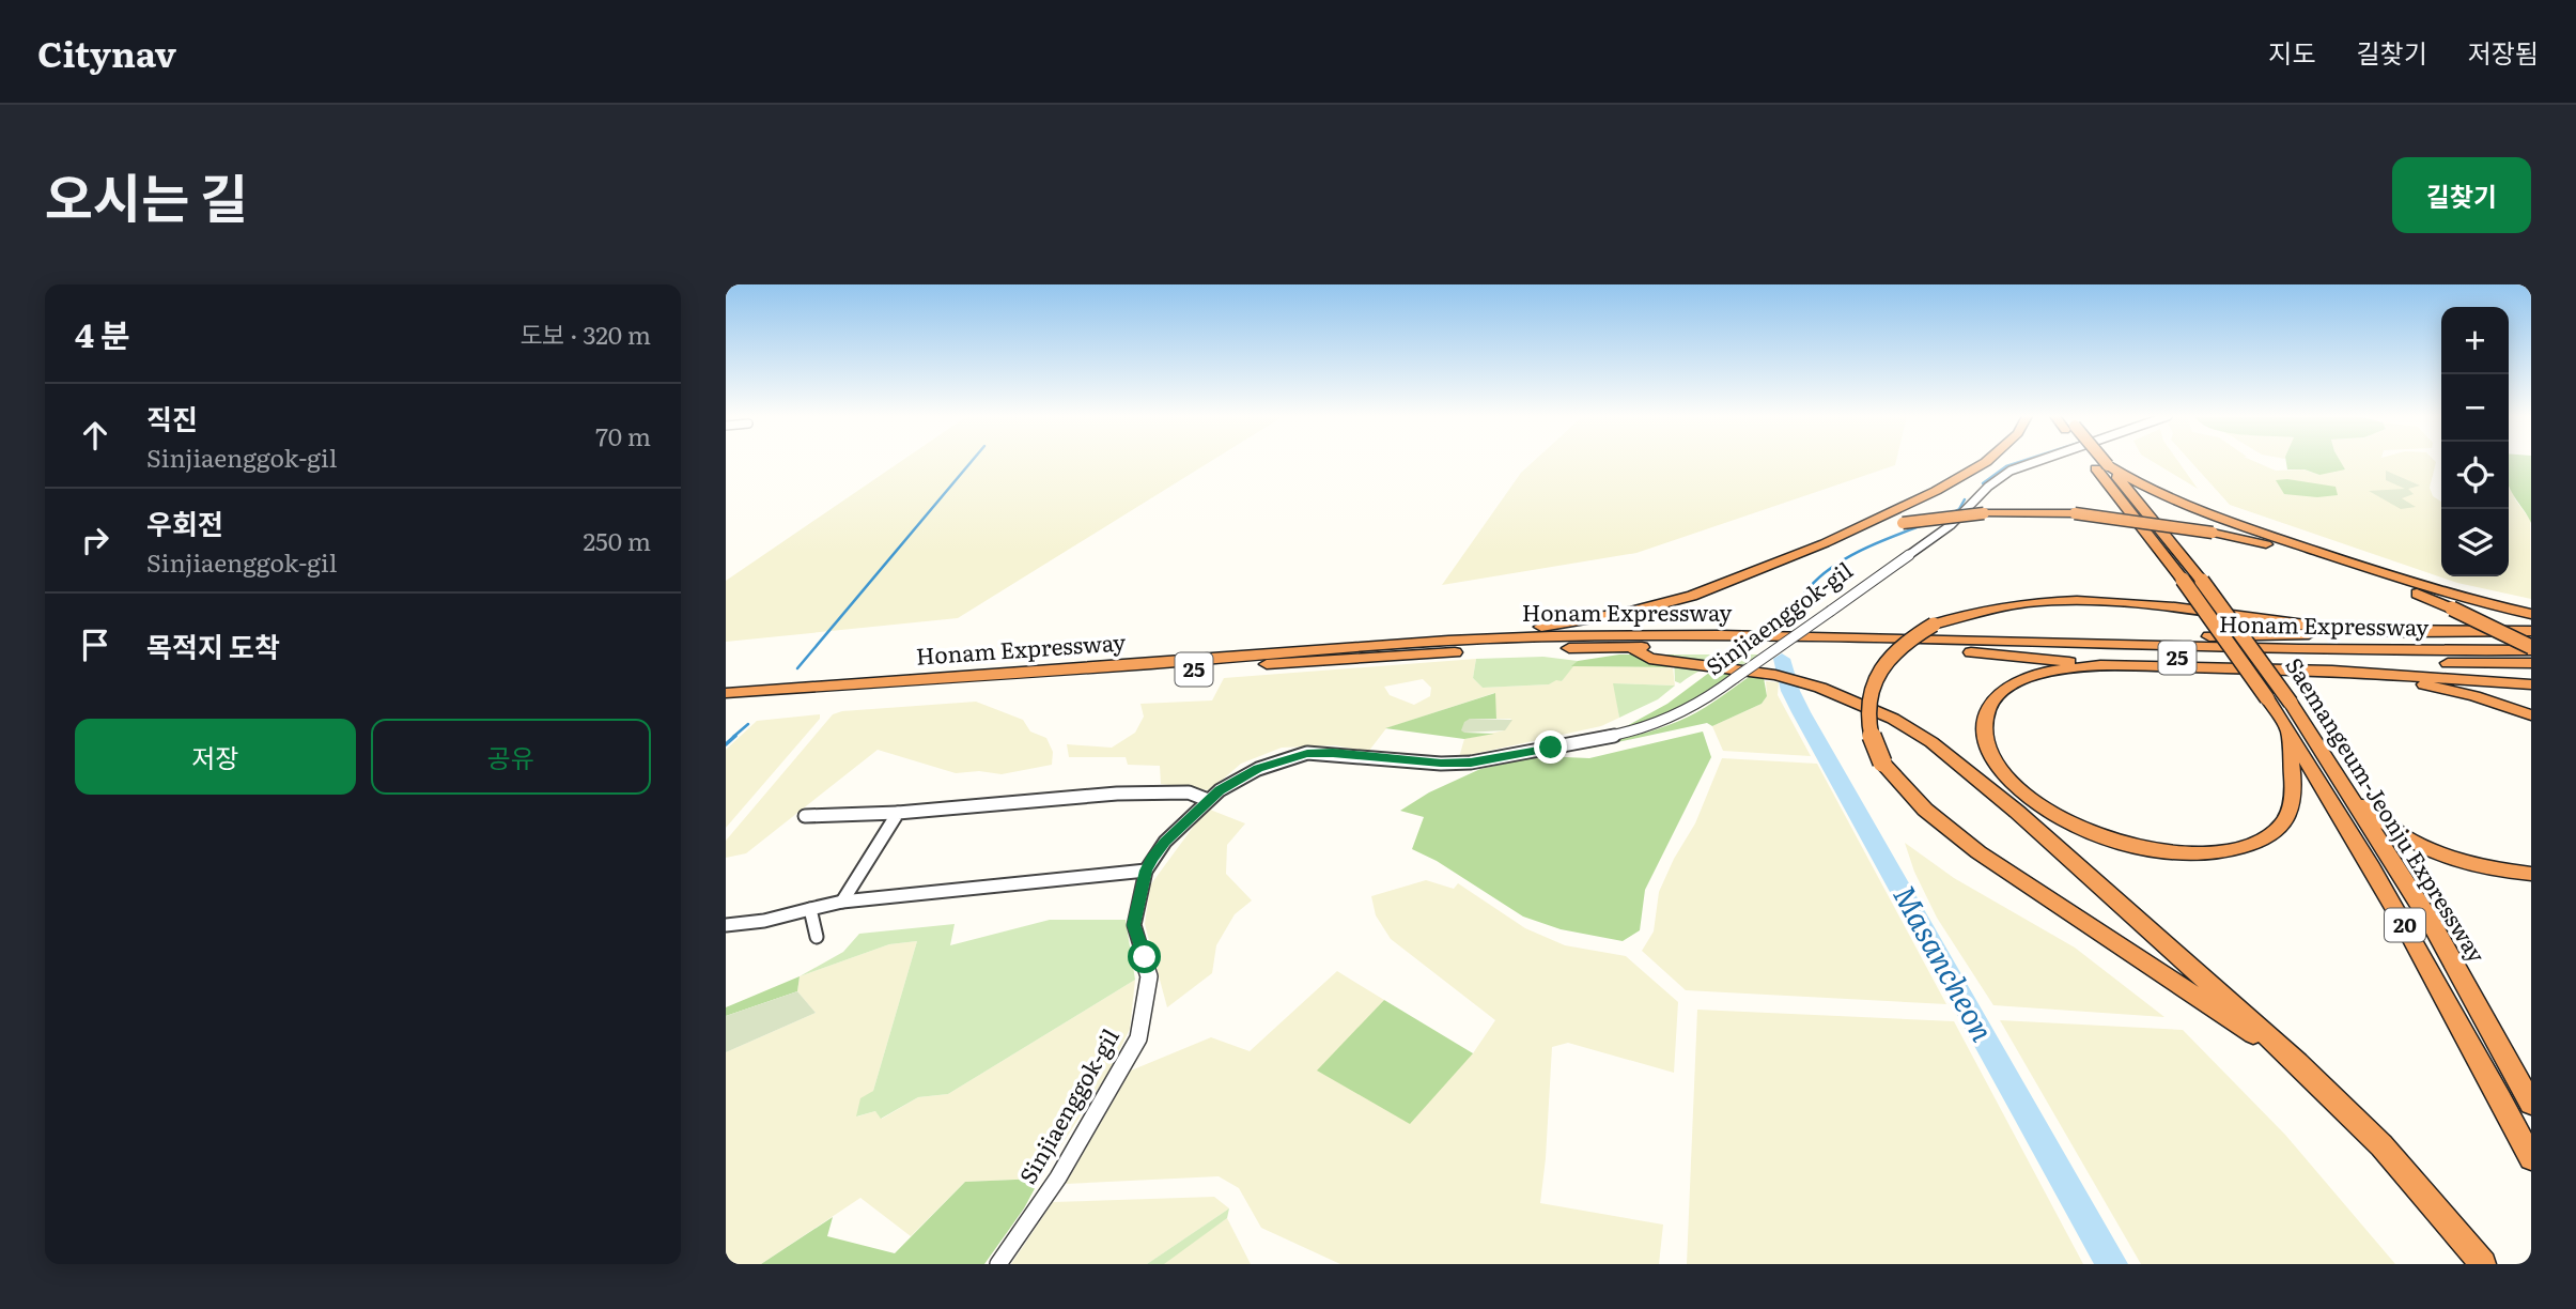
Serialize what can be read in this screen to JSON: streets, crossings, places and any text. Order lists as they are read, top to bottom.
{
  "streets": {
    "highway": [
      "Honam Expressway",
      "25",
      "Saemangeum-Jeonju Expressway",
      "20"
    ],
    "street": ["Sinjiaenggok-gil"]
  },
  "water": ["Masancheon"],
  "page": {
    "header": "Citynav",
    "nav": ["지도", "길찾기", "저장됨"],
    "title": "오시는 길",
    "buttons": [
      "길찾기",
      ["저장", "공유"]
    ],
    "heading": ["4 분", "도보 · 320 m"],
    "map_buttons": ["+", "−"],
    "list": [
      ["직진", "Sinjiaenggok-gil", "70 m"],
      ["우회전", "Sinjiaenggok-gil", "250 m"],
      "목적지 도착"
    ]
  }
}
